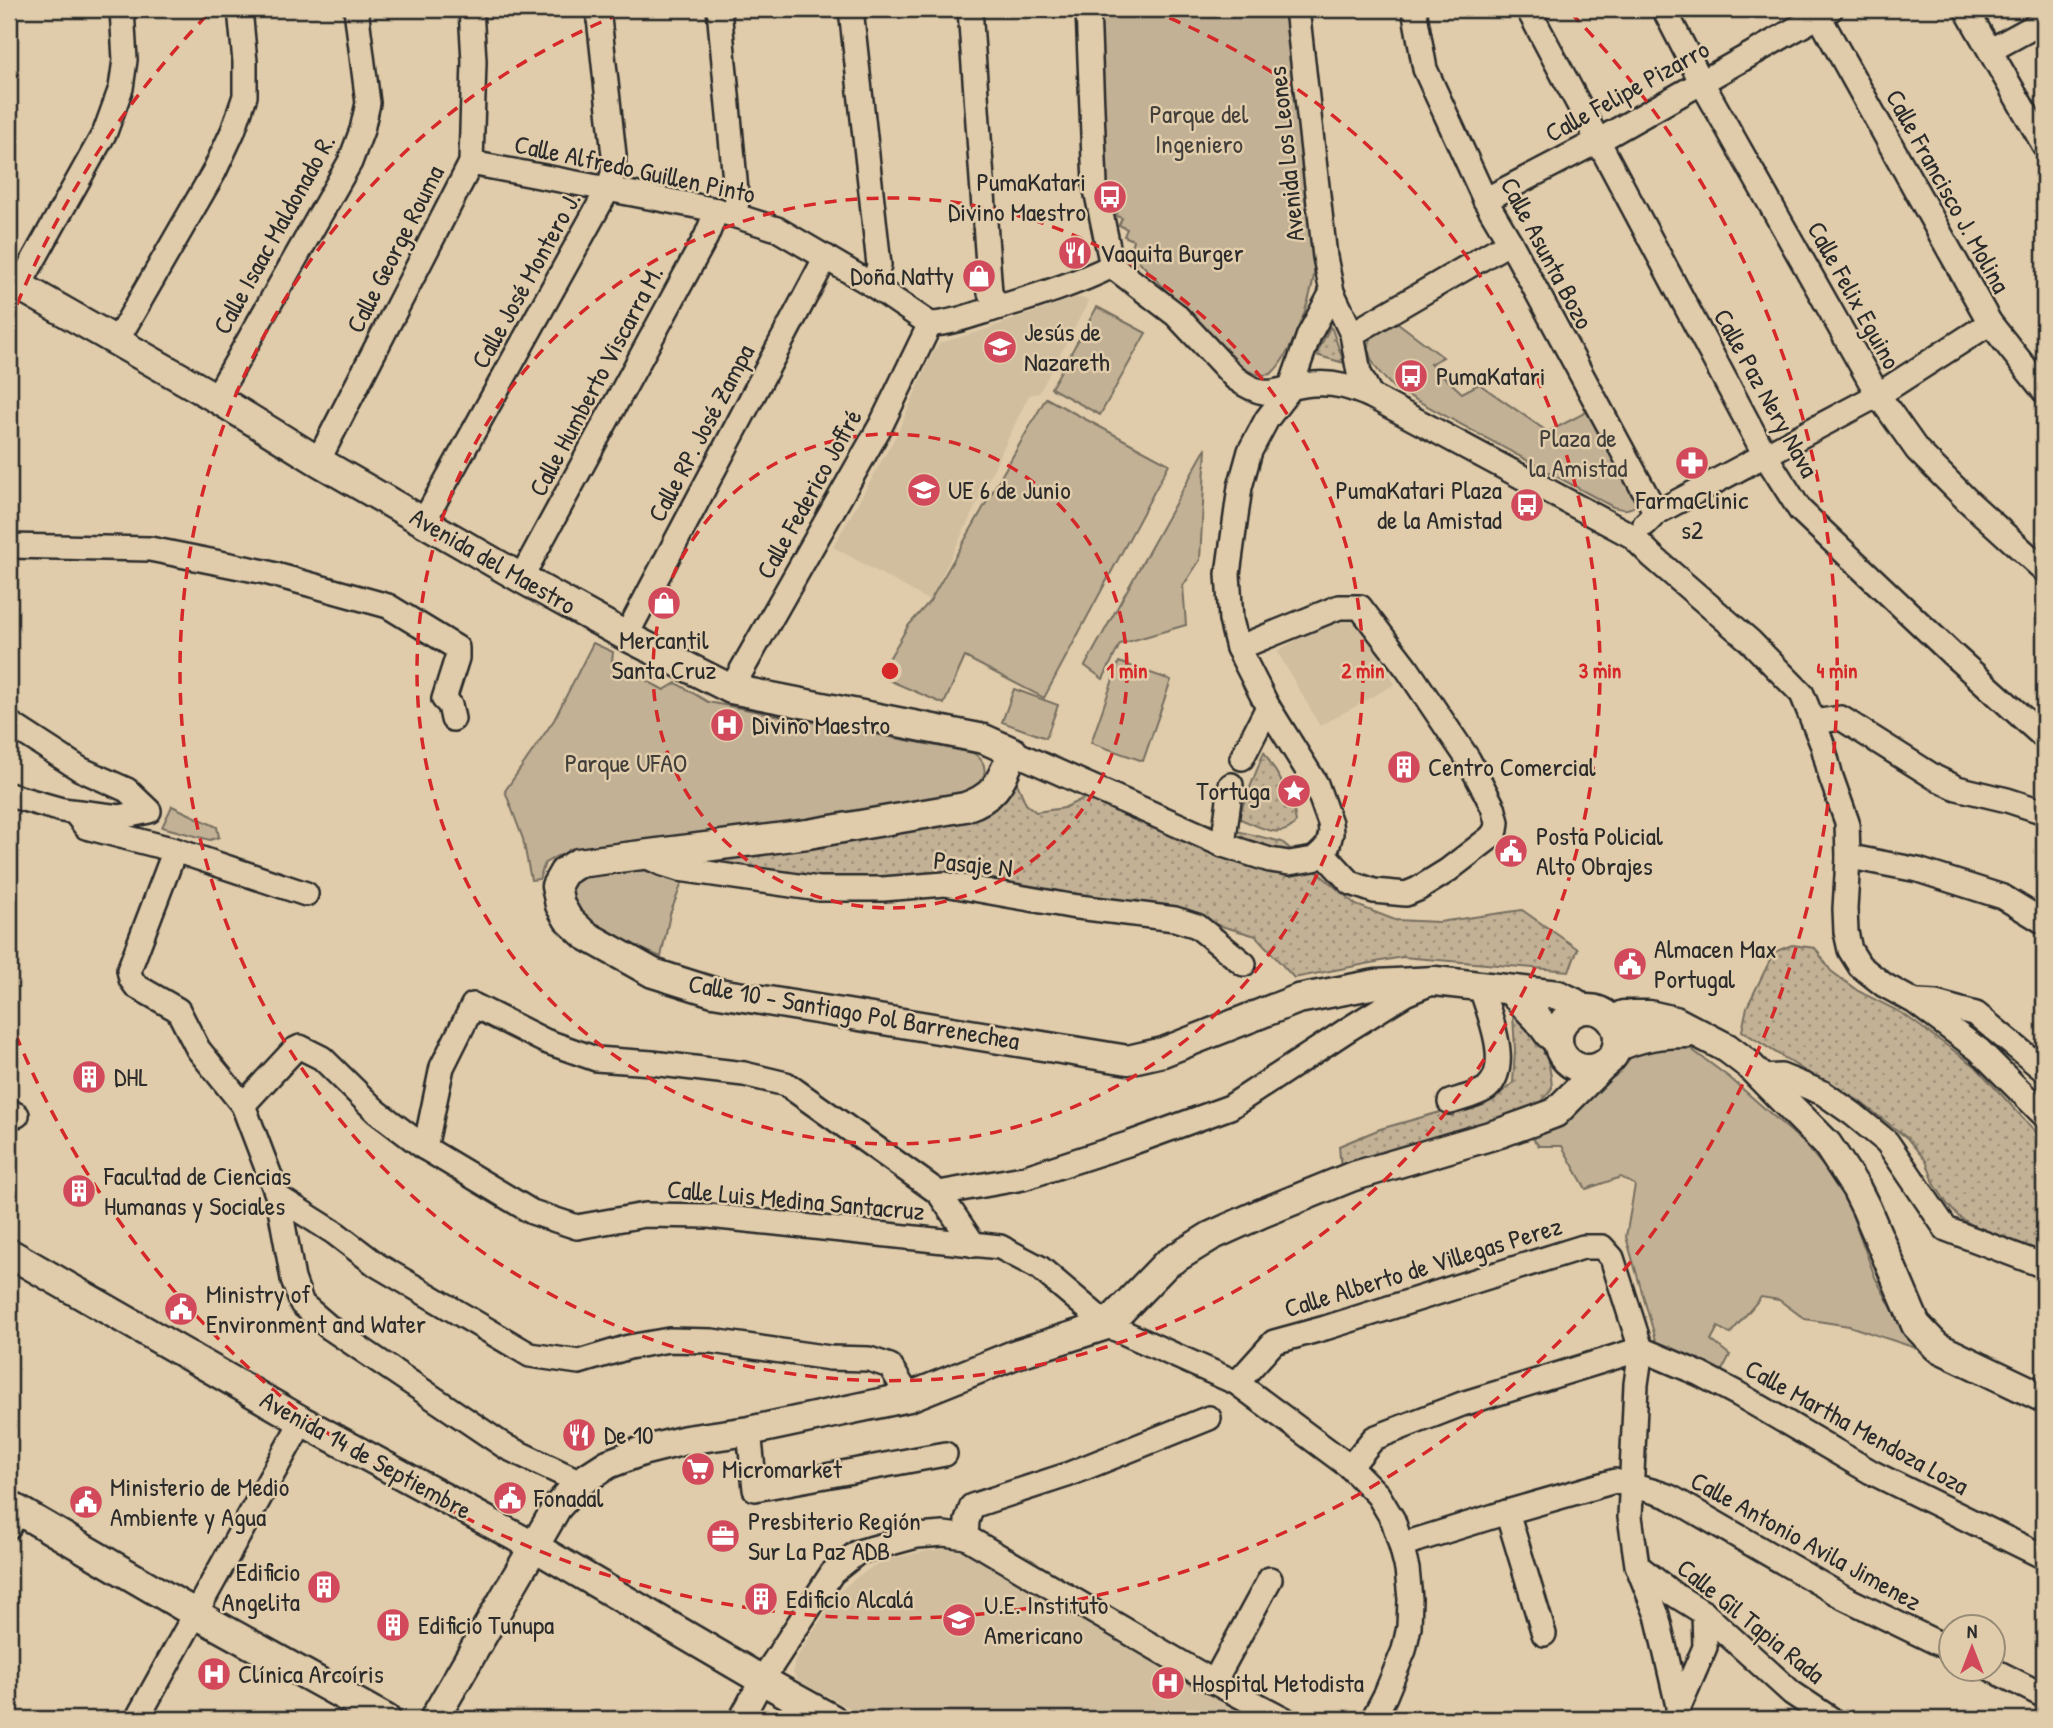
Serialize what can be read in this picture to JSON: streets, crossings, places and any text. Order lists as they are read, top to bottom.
{
  "streets": {
    "main road": ["Avenida del Maestro", "Calle 10 - Santiago Pol Barrenechea", "Avenida 14 de Septiembre"],
    "street": [
      "Calle Felipe Pizarro",
      "Avenida Los Leones",
      "Calle Alfredo Guillen Pinto",
      "Calle Francisco J. Molina",
      "Calle Isaac Maldonado R.",
      "Calle George Rouma",
      "Calle Asunta Bozo",
      "Calle José Montero J.",
      "Calle Felix Eguino",
      "Calle Humberto Viscarra M.",
      "Calle Paz Nery Nava",
      "Calle RP. José Zampa",
      "Calle Federico Joffré",
      "Pasaje N",
      "Calle Luis Medina Santacruz",
      "Calle Alberto de Villegas Perez",
      "Calle Martha Mendoza Loza",
      "Calle Antonio Avila Jimenez",
      "Calle Gil Tapia Rada"
    ]
  },
  "crossings": [
    ["Calle Felipe Pizarro", "Calle Francisco J. Molina"],
    ["Calle Felipe Pizarro", "Calle Asunta Bozo"],
    ["Calle Felipe Pizarro", "Calle Felix Eguino"],
    ["Calle Felipe Pizarro", "Calle Paz Nery Nava"],
    ["Calle Alfredo Guillen Pinto", "Calle George Rouma"],
    ["Calle Alfredo Guillen Pinto", "Calle José Montero J."],
    ["Calle Alfredo Guillen Pinto", "Calle Humberto Viscarra M."],
    ["Calle Alfredo Guillen Pinto", "Calle RP. José Zampa"],
    ["Calle Alfredo Guillen Pinto", "Calle Federico Joffré"],
    ["Calle Isaac Maldonado R.", "Avenida del Maestro"],
    ["Calle George Rouma", "Avenida del Maestro"],
    ["Calle José Montero J.", "Avenida del Maestro"],
    ["Calle Humberto Viscarra M.", "Avenida del Maestro"],
    ["Calle RP. José Zampa", "Avenida del Maestro"],
    ["Calle Federico Joffré", "Avenida del Maestro"],
    ["Avenida del Maestro", "Calle 10 - Santiago Pol Barrenechea"],
    ["Pasaje N", "Calle 10 - Santiago Pol Barrenechea"],
    ["Calle Luis Medina Santacruz", "Calle Alberto de Villegas Perez"],
    ["Calle Luis Medina Santacruz", "Calle Antonio Avila Jimenez"],
    ["Calle Alberto de Villegas Perez", "Calle Martha Mendoza Loza"]
  ],
  "parks": ["Parque del Ingeniero", "Plaza de la Amistad", "Parque UFAO"],
  "places": {
    "bus stop": ["PumaKatari Divino Maestro", "PumaKatari", "PumaKatari Plaza de la Amistad"],
    "restaurant": ["Vaquita Burger", "De 10"],
    "shop": ["Doña Natty", "Mercantil Santa Cruz"],
    "school or university": ["Jesús de Nazareth", "UE 6 de Junio", "U.E. Instituto Americano"],
    "pharmacy": ["FarmaClinic s2"],
    "hospital": ["Divino Maestro", "Clínica Arcoíris", "Hospital Metodista"],
    "building": [
      "Centro Comercial",
      "DHL",
      "Facultad de Ciencias Humanas y Sociales",
      "Edificio Angelita",
      "Edificio Alcalá",
      "Edificio Tunupa"
    ],
    "place": ["Tortuga"],
    "public building": [
      "Posta Policial Alto Obrajes",
      "Almacen Max Portugal",
      "Ministry of Environment and Water",
      "Fonadal",
      "Ministerio de Medio Ambiente y Agua"
    ],
    "supermarket": ["Micromarket"],
    "office": ["Presbiterio Región Sur La Paz ADB"]
  },
  "north": "top",
  "rings": [
    "1 min",
    "2 min",
    "3 min",
    "4 min"
  ]
}
